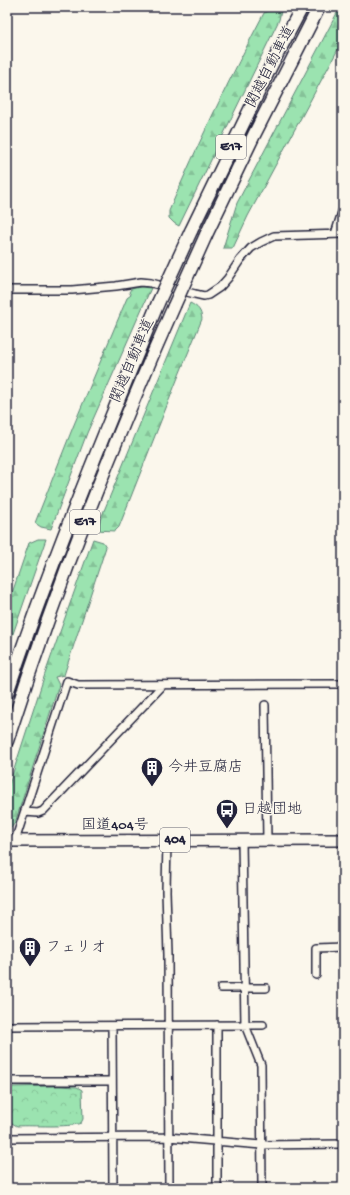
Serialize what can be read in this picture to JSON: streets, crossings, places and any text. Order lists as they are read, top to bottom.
{
  "streets": {
    "highway": [
      "関越自動車道",
      "E17",
      "国道404号",
      "404"
    ]
  },
  "places": {
    "building": ["今井豆腐店", "フェリオ"],
    "bus stop": ["日越団地"]
  }
}
